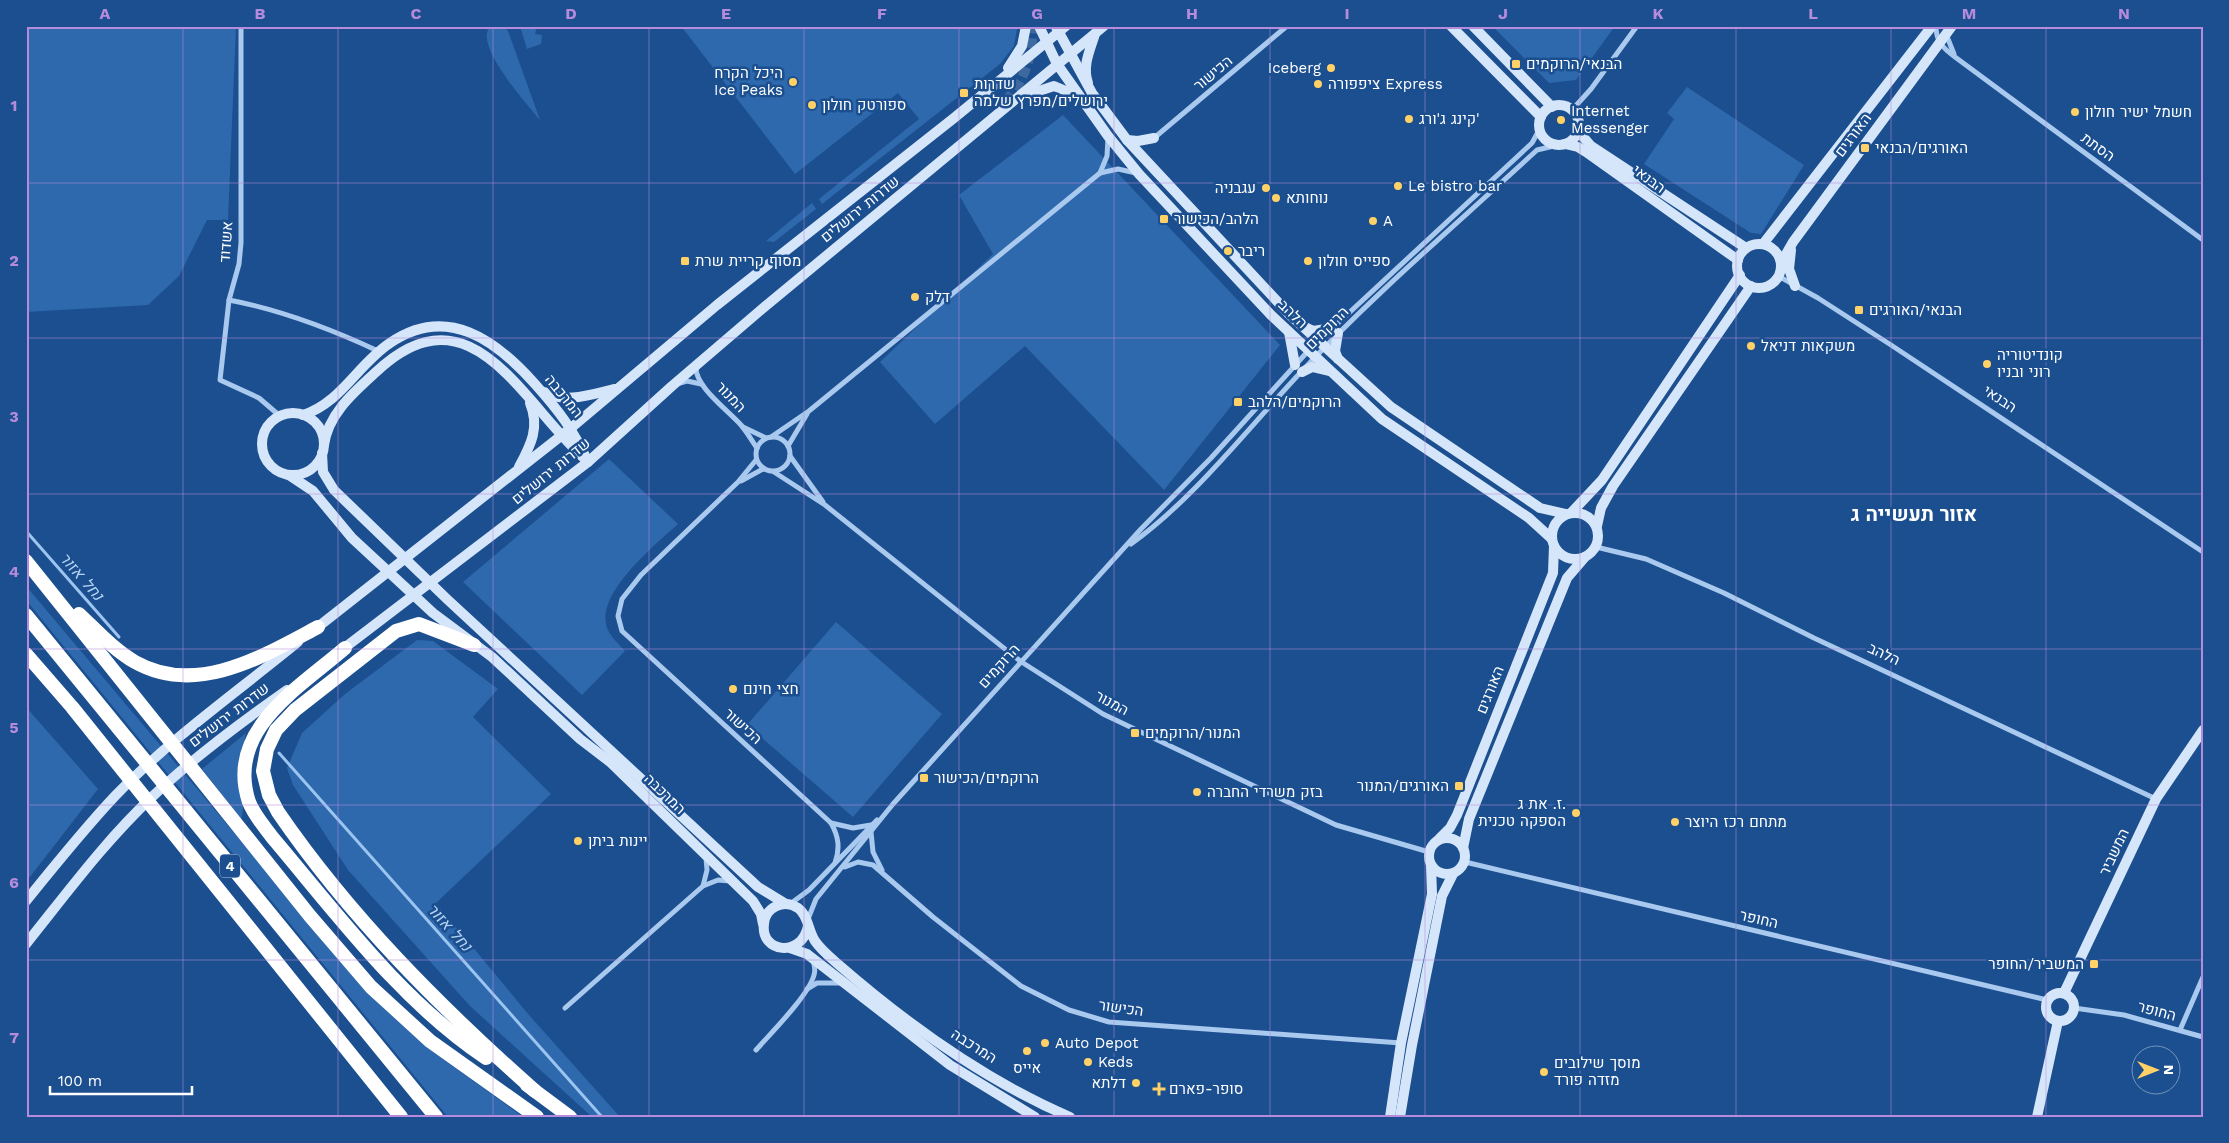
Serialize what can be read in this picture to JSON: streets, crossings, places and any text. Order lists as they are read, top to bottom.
{
  "streets": {
    "highway": ["4"],
    "street": [
      "הכישור",
      "האורגים",
      "הסתת",
      "הבנאי",
      "שדרות ירושלים",
      "אשדוד",
      "הלהב",
      "הרוקמים",
      "המרכבה",
      "המנור",
      "המשביר",
      "החופר"
    ]
  },
  "crossings": [
    ["הכישור", "הרוקמים"],
    ["האורגים", "הסתת"],
    ["האורגים", "הבנאי"],
    ["האורגים", "הלהב"],
    ["האורגים", "המנור"],
    ["האורגים", "החופר"],
    ["הבנאי", "הרוקמים"],
    ["שדרות ירושלים", "הלהב"],
    ["שדרות ירושלים", "המרכבה"],
    ["שדרות ירושלים", "המנור"],
    ["אשדוד", "המרכבה"],
    ["הלהב", "הרוקמים"],
    ["הלהב", "המשביר"],
    ["הרוקמים", "המרכבה"],
    ["הרוקמים", "המנור"],
    ["המנור", "החופר"],
    ["המשביר", "החופר"]
  ],
  "districts": ["אזור תעשייה ג"],
  "water": ["נחל אזור"],
  "places": {
    "transit": [
      "הבנאי/הרוקמים",
      "שדרות ירושלים/מפרץ שלמה",
      "האורגים/הבנאי",
      "הלהב/הכישור",
      "מסוף קריית שרת",
      "הבנאי/האורגים",
      "הרוקמים/הלהב",
      "המנור/הרוקמים",
      "הרוקמים/הכישור",
      "האורגים/המנור",
      "המשביר/החופר"
    ],
    "other": [
      "Iceberg",
      "היכל הקרח Ice Peaks",
      "ציפפורה Express",
      "ספורטק חולון",
      "חשמל ישיר חולון",
      "קינג ג'ורג'",
      "Internet Messenger",
      "Le bistro bar",
      "עגבניה",
      "נוחותא",
      "A",
      "ריבר",
      "ספייס חולון",
      "דלק",
      "משקאות דניאל",
      "קונדיטוריה רוני ובניו",
      "חצי חינם",
      "בזק משרדי החברה",
      "ז. את ג. הספקה טכנית",
      "מתחם רכז היוצר",
      "יינות ביתן",
      "Auto Depot",
      "אייס",
      "Keds",
      "מוסך שילובים מזדה פורד",
      "דלתא"
    ],
    "health": ["סופר-פארם"]
  },
  "scale_bar": "100 m",
  "north": "right",
  "grid": {
    "columns": [
      "A",
      "B",
      "C",
      "D",
      "E",
      "F",
      "G",
      "H",
      "I",
      "J",
      "K",
      "L",
      "M",
      "N"
    ],
    "rows": [
      "1",
      "2",
      "3",
      "4",
      "5",
      "6",
      "7"
    ]
  }
}
